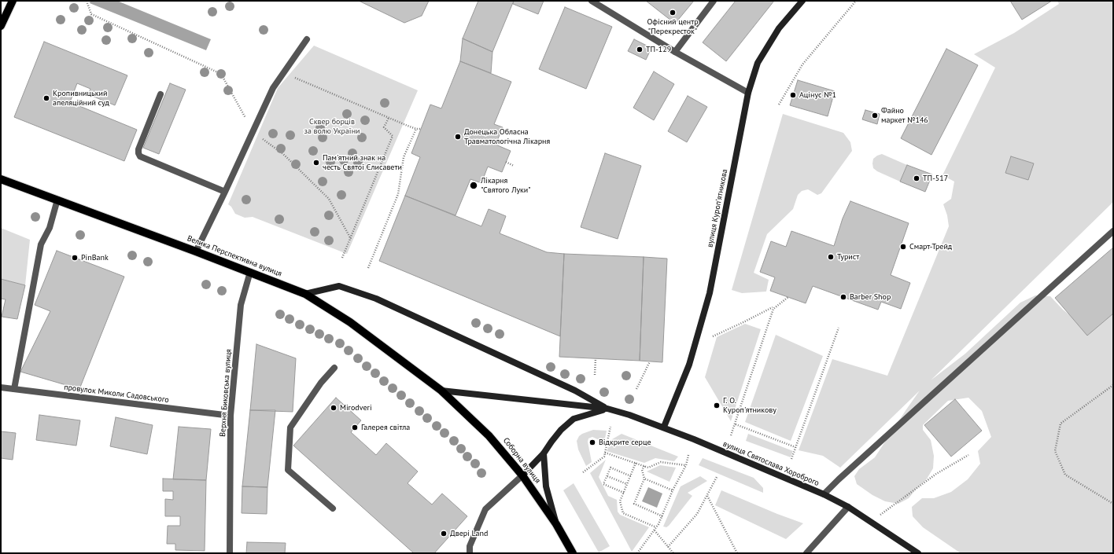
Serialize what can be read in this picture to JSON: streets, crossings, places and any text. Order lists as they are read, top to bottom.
{
  "streets": {
    "main road": [
      "вулиця Куропʼятникова",
      "Велика Перспективна вулиця",
      "Соборна вулиця",
      "вулиця Святослава Хороброго"
    ],
    "street": ["Верхня Биковська вулиця", "провулок Миколи Садовського"]
  },
  "crossings": [
    ["вулиця Куропʼятникова", "вулиця Святослава Хороброго"],
    ["Велика Перспективна вулиця", "Верхня Биковська вулиця"],
    ["Велика Перспективна вулиця", "Соборна вулиця"],
    ["Верхня Биковська вулиця", "провулок Миколи Садовського"]
  ],
  "parks": ["Сквер борців за волю України"],
  "places": [
    "Офісний центр \"Перекресток\"",
    "ТП-129",
    "Ацінус №1",
    "Кропивницький апеляційний суд",
    "Файно маркет №146",
    "Донецька Обласна Травматологічна Лікарня",
    "Пам'ятний знак на честь Святої Єлисавети",
    "ТП-517",
    "Лікарня \"Святого Луки\"",
    "Смарт-Трейд",
    "Турист",
    "PinBank",
    "Barber Shop",
    "Г. О. Куроп'ятникову",
    "Mirodveri",
    "Галерея світла",
    "Відкрите серце",
    "Двері Land"
  ]
}
